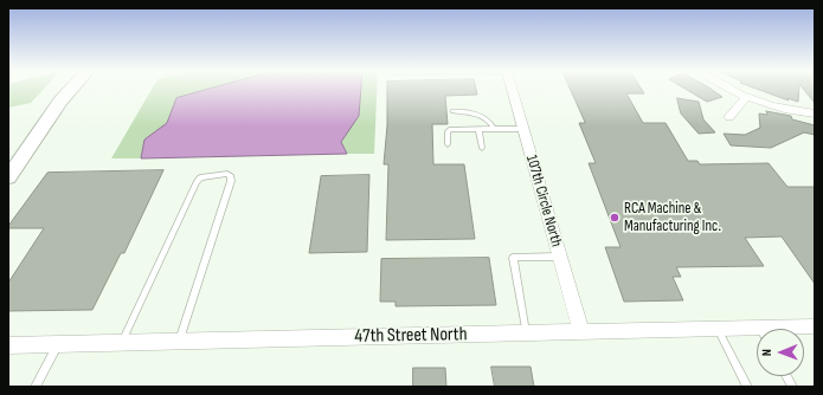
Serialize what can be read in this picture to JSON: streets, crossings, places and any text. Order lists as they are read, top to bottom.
{
  "streets": {
    "street": ["107th Circle North", "47th Street North"]
  },
  "crossings": [
    ["107th Circle North", "47th Street North"]
  ],
  "places": ["RCA Machine & Manufacturing Inc."],
  "north": "left"
}
